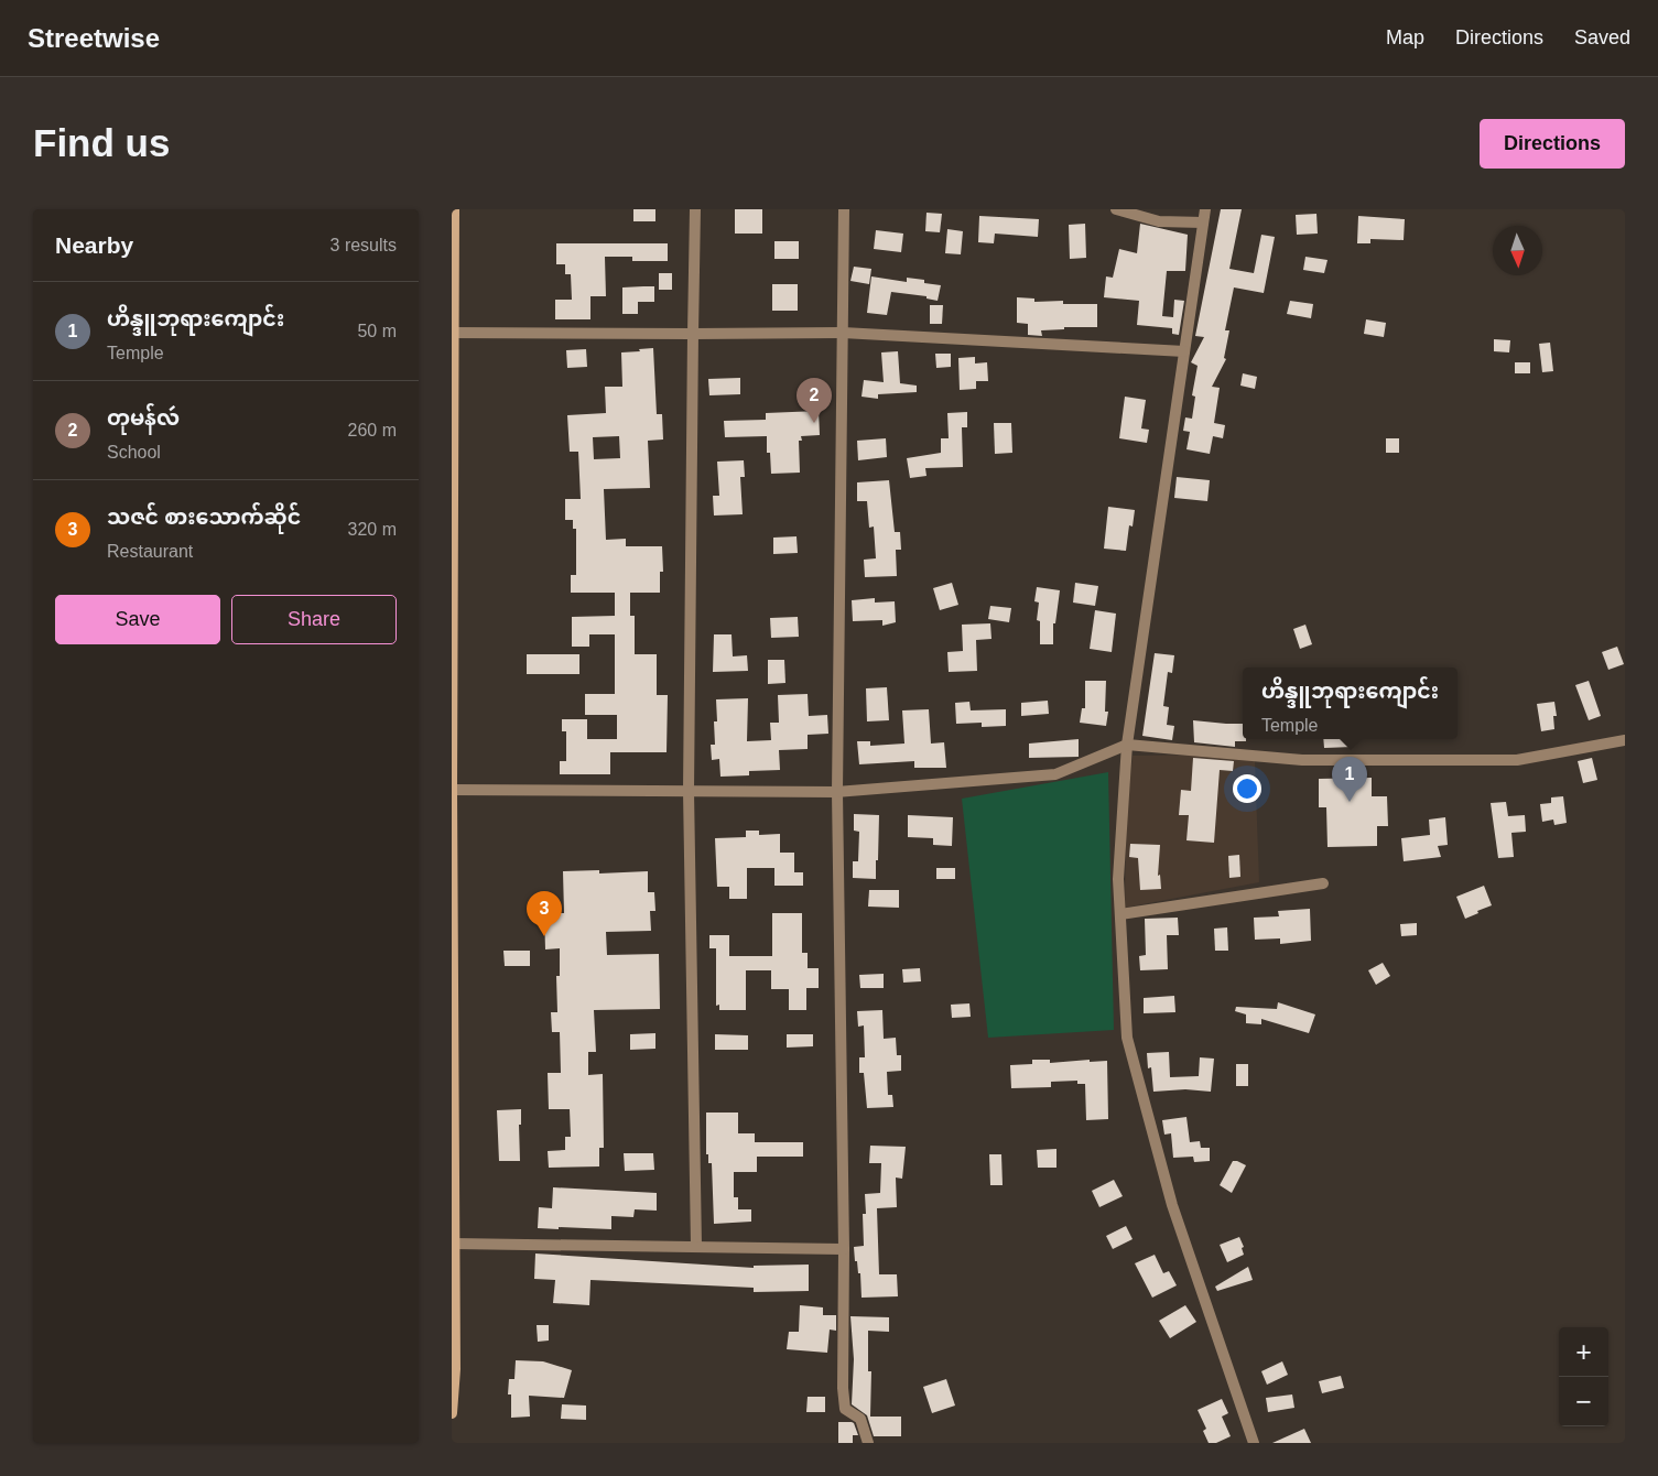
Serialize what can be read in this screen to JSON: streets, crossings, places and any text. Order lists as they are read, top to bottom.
{
  "north": "bottom",
  "page": {
    "header": "Streetwise",
    "nav": ["Map", "Directions", "Saved"],
    "buttons": [
      "Directions",
      ["Save", "Share"]
    ],
    "title": "Find us",
    "heading": ["Nearby", "3 results"],
    "list": [
      {
        "mark": "1",
        "name": "ဟိန္ဒူဘုရားကျောင်း",
        "note": "Temple",
        "value": "50 m"
      },
      {
        "mark": "2",
        "name": "တုမန်လဴ",
        "note": "School",
        "value": "260 m"
      },
      {
        "mark": "3",
        "name": "သဇင် စားသောက်ဆိုင်",
        "note": "Restaurant",
        "value": "320 m"
      }
    ],
    "pins": ["2", "1", "3"],
    "popup": ["ဟိန္ဒူဘုရားကျောင်း", "Temple"],
    "map_buttons": ["+", "−"]
  }
}
